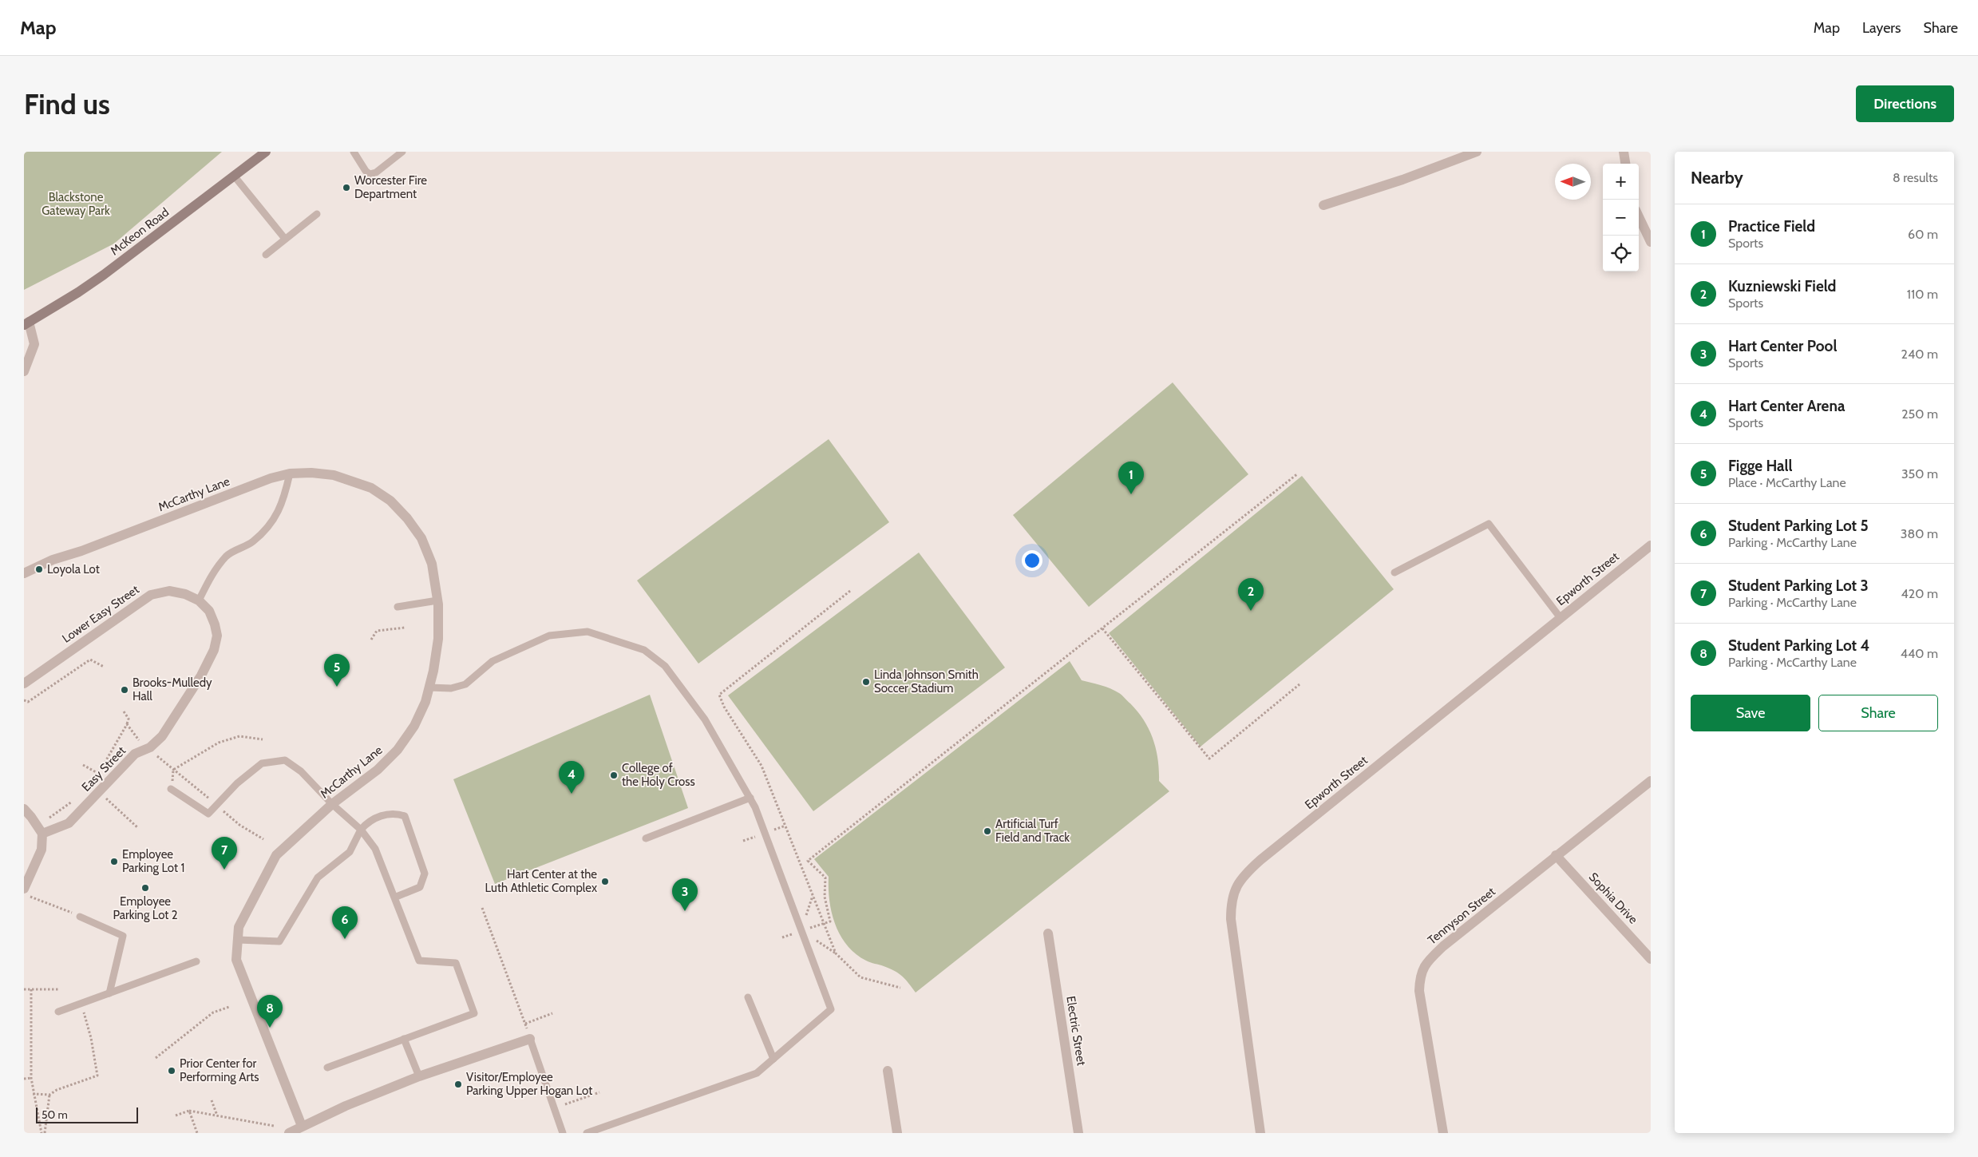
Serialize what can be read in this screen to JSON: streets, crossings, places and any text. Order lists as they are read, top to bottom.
{
  "streets": {
    "main road": ["McKeon Road"],
    "street": [
      "McCarthy Lane",
      "Epworth Street",
      "Lower Easy Street",
      "Easy Street",
      "Sophia Drive",
      "Tennyson Street",
      "Electric Street"
    ]
  },
  "crossings": [
    ["Lower Easy Street", "Easy Street"],
    ["Sophia Drive", "Tennyson Street"]
  ],
  "parks": ["Blackstone Gateway Park"],
  "places": [
    "Worcester Fire Department",
    "Loyola Lot",
    "Linda Johnson Smith Soccer Stadium",
    "Brooks-Mulledy Hall",
    "College of the Holy Cross",
    "Artificial Turf Field and Track",
    "Employee Parking Lot 1",
    "Hart Center at the Luth Athletic Complex",
    "Employee Parking Lot 2",
    "Prior Center for Performing Arts",
    "Visitor/Employee Parking Upper Hogan Lot"
  ],
  "scale_bar": "50 m",
  "north": "left",
  "page": {
    "header": "Map",
    "nav": ["Map", "Layers", "Share"],
    "buttons": [
      "Directions",
      ["Save", "Share"]
    ],
    "title": "Find us",
    "heading": ["Nearby", "8 results"],
    "map_buttons": ["+", "−"],
    "list": [
      {
        "mark": "1",
        "name": "Practice Field",
        "note": "Sports",
        "value": "60 m"
      },
      {
        "mark": "2",
        "name": "Kuzniewski Field",
        "note": "Sports",
        "value": "110 m"
      },
      {
        "mark": "3",
        "name": "Hart Center Pool",
        "note": "Sports",
        "value": "240 m"
      },
      {
        "mark": "4",
        "name": "Hart Center Arena",
        "note": "Sports",
        "value": "250 m"
      },
      {
        "mark": "5",
        "name": "Figge Hall",
        "note": "Place · McCarthy Lane",
        "value": "350 m"
      },
      {
        "mark": "6",
        "name": "Student Parking Lot 5",
        "note": "Parking · McCarthy Lane",
        "value": "380 m"
      },
      {
        "mark": "7",
        "name": "Student Parking Lot 3",
        "note": "Parking · McCarthy Lane",
        "value": "420 m"
      },
      {
        "mark": "8",
        "name": "Student Parking Lot 4",
        "note": "Parking · McCarthy Lane",
        "value": "440 m"
      }
    ],
    "pins": [
      "1",
      "2",
      "5",
      "4",
      "7",
      "3",
      "6",
      "8"
    ],
    "scale": "50 m"
  }
}
